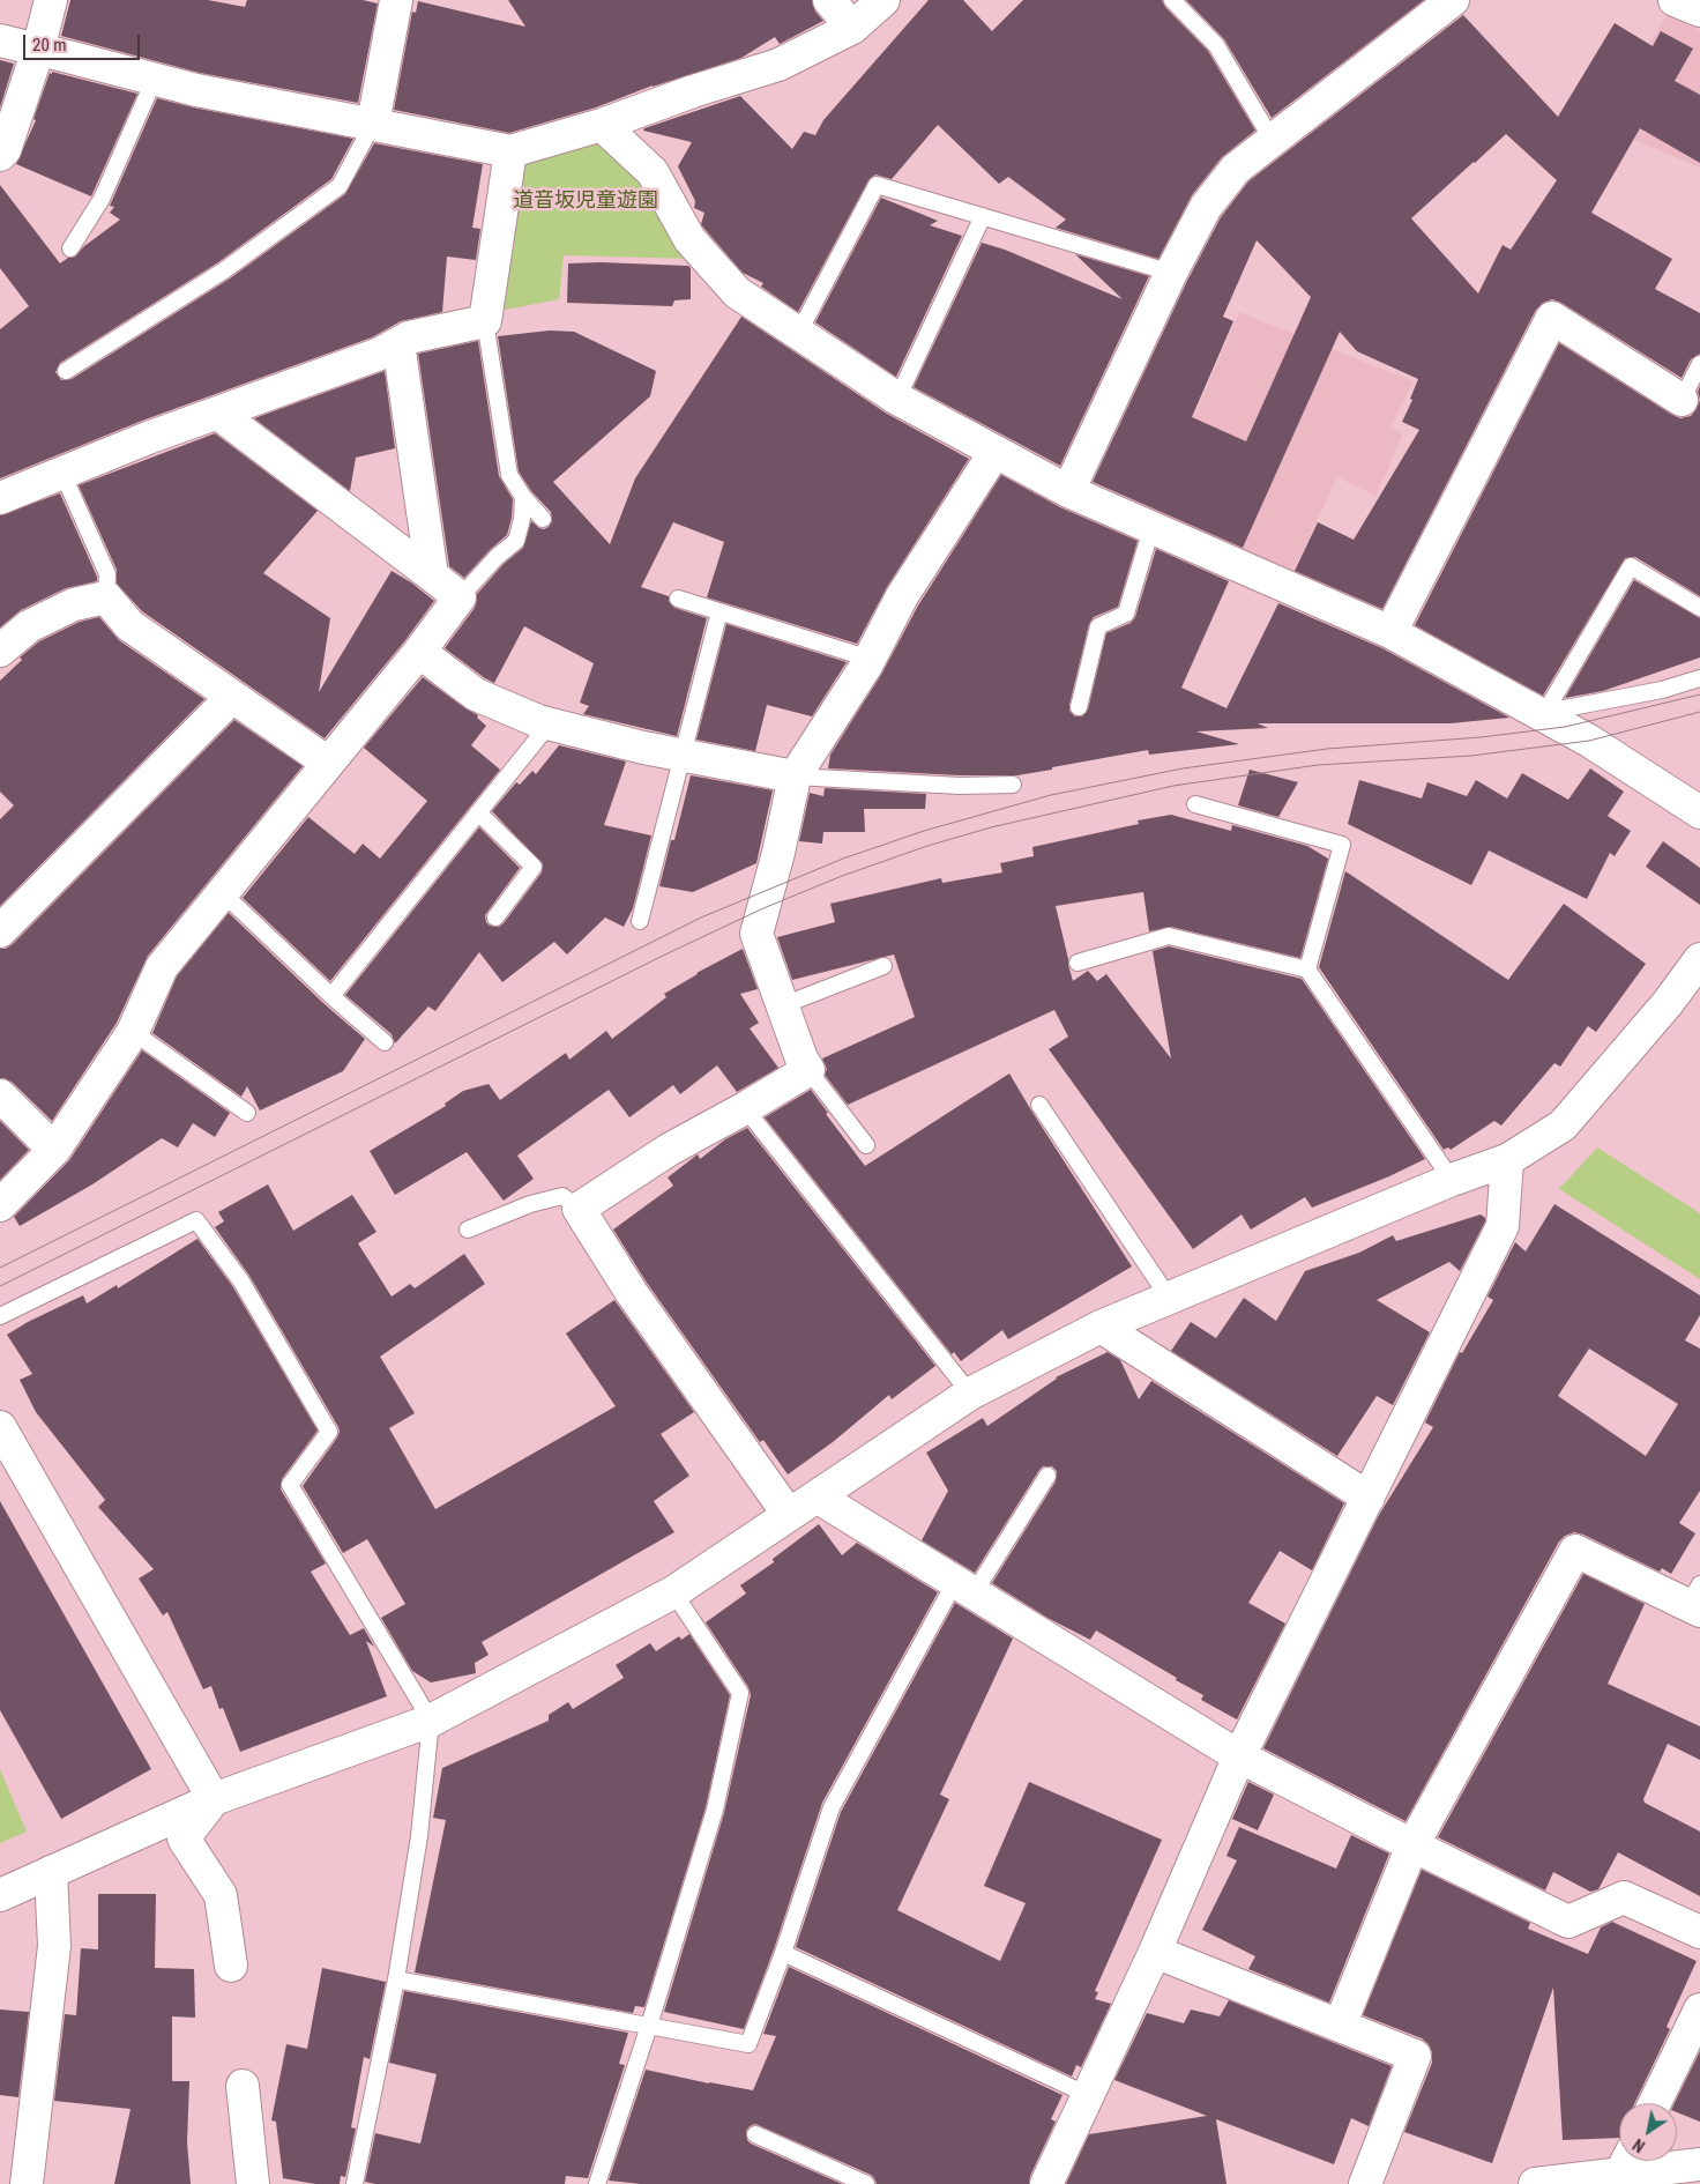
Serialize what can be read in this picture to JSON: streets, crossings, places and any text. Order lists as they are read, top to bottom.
{
  "parks": ["道音坂児童遊園"],
  "scale_bar": "20 m",
  "north": "bottom left"
}
